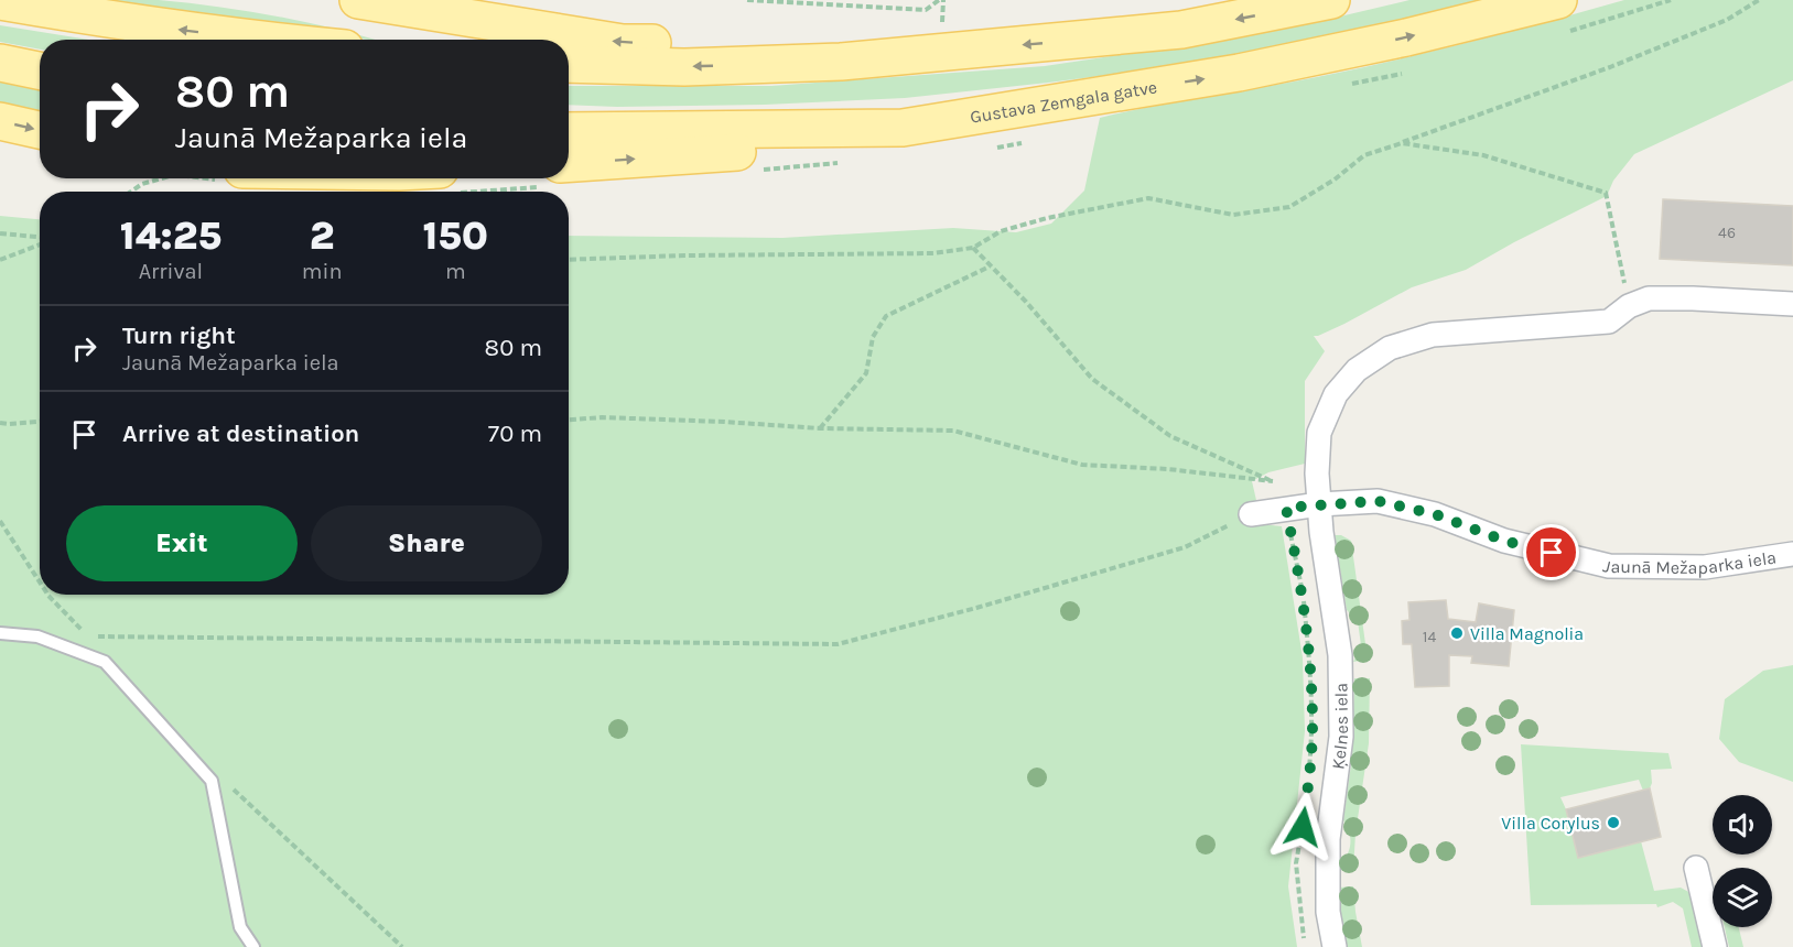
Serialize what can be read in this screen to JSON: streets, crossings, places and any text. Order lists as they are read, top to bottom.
{
  "streets": {
    "main road": ["Gustava Zemgala gatve"],
    "street": ["Jaunā Mežaparka iela", "Ķelnes iela"]
  },
  "crossings": [
    ["Jaunā Mežaparka iela", "Ķelnes iela"]
  ],
  "places": ["Villa Magnolia", "Villa Corylus"],
  "house_numbers": ["46", "14"],
  "page": {
    "turn": ["80 m", "Jaunā Mežaparka iela"],
    "eta": [
      "14:25",
      "Arrival",
      "2",
      "min",
      "150",
      "m"
    ],
    "list": [
      {
        "name": "Turn right",
        "note": "Jaunā Mežaparka iela",
        "value": "80 m"
      },
      {
        "name": "Arrive at destination",
        "value": "70 m"
      }
    ],
    "buttons": ["Exit", "Share"]
  }
}
